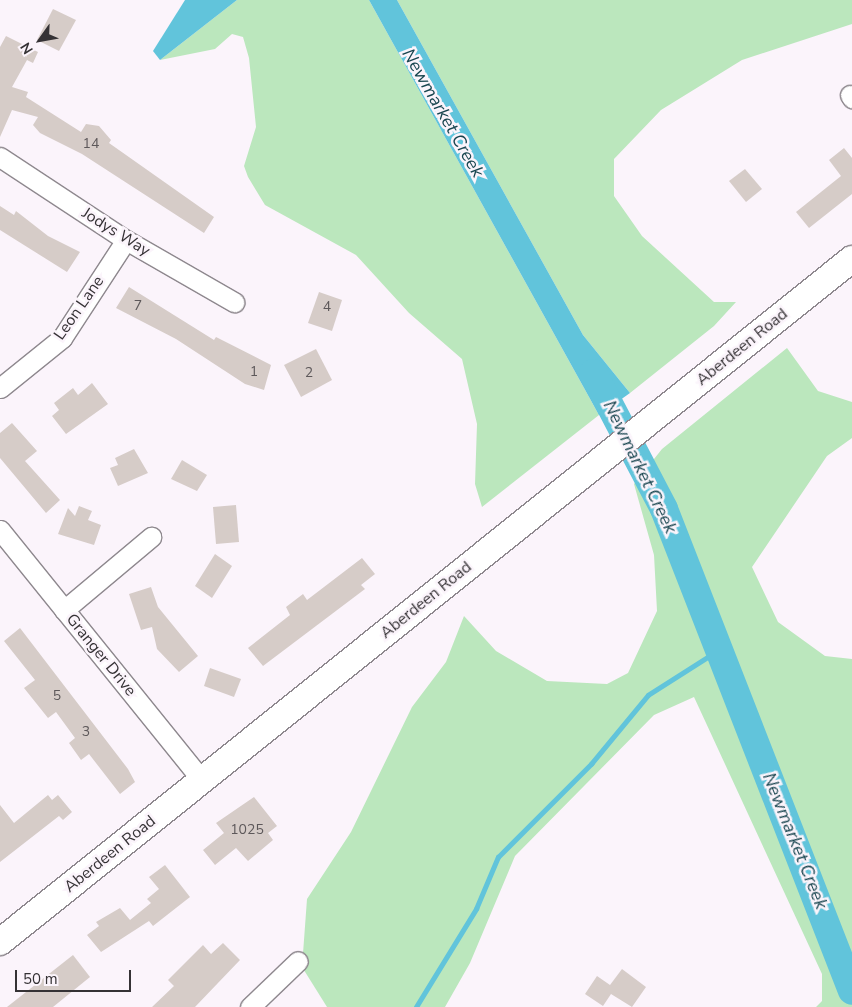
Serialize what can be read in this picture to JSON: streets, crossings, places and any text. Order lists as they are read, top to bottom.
{
  "streets": {
    "main road": ["Aberdeen Road"],
    "street": ["Jodys Way", "Leon Lane", "Granger Drive"]
  },
  "crossings": [
    ["Jodys Way", "Leon Lane"],
    ["Aberdeen Road", "Granger Drive"]
  ],
  "water": ["Newmarket Creek"],
  "house_numbers": [
    "14",
    "7",
    "4",
    "1",
    "2",
    "5",
    "3",
    "1025"
  ],
  "scale_bar": "50 m",
  "north": "bottom left"
}
